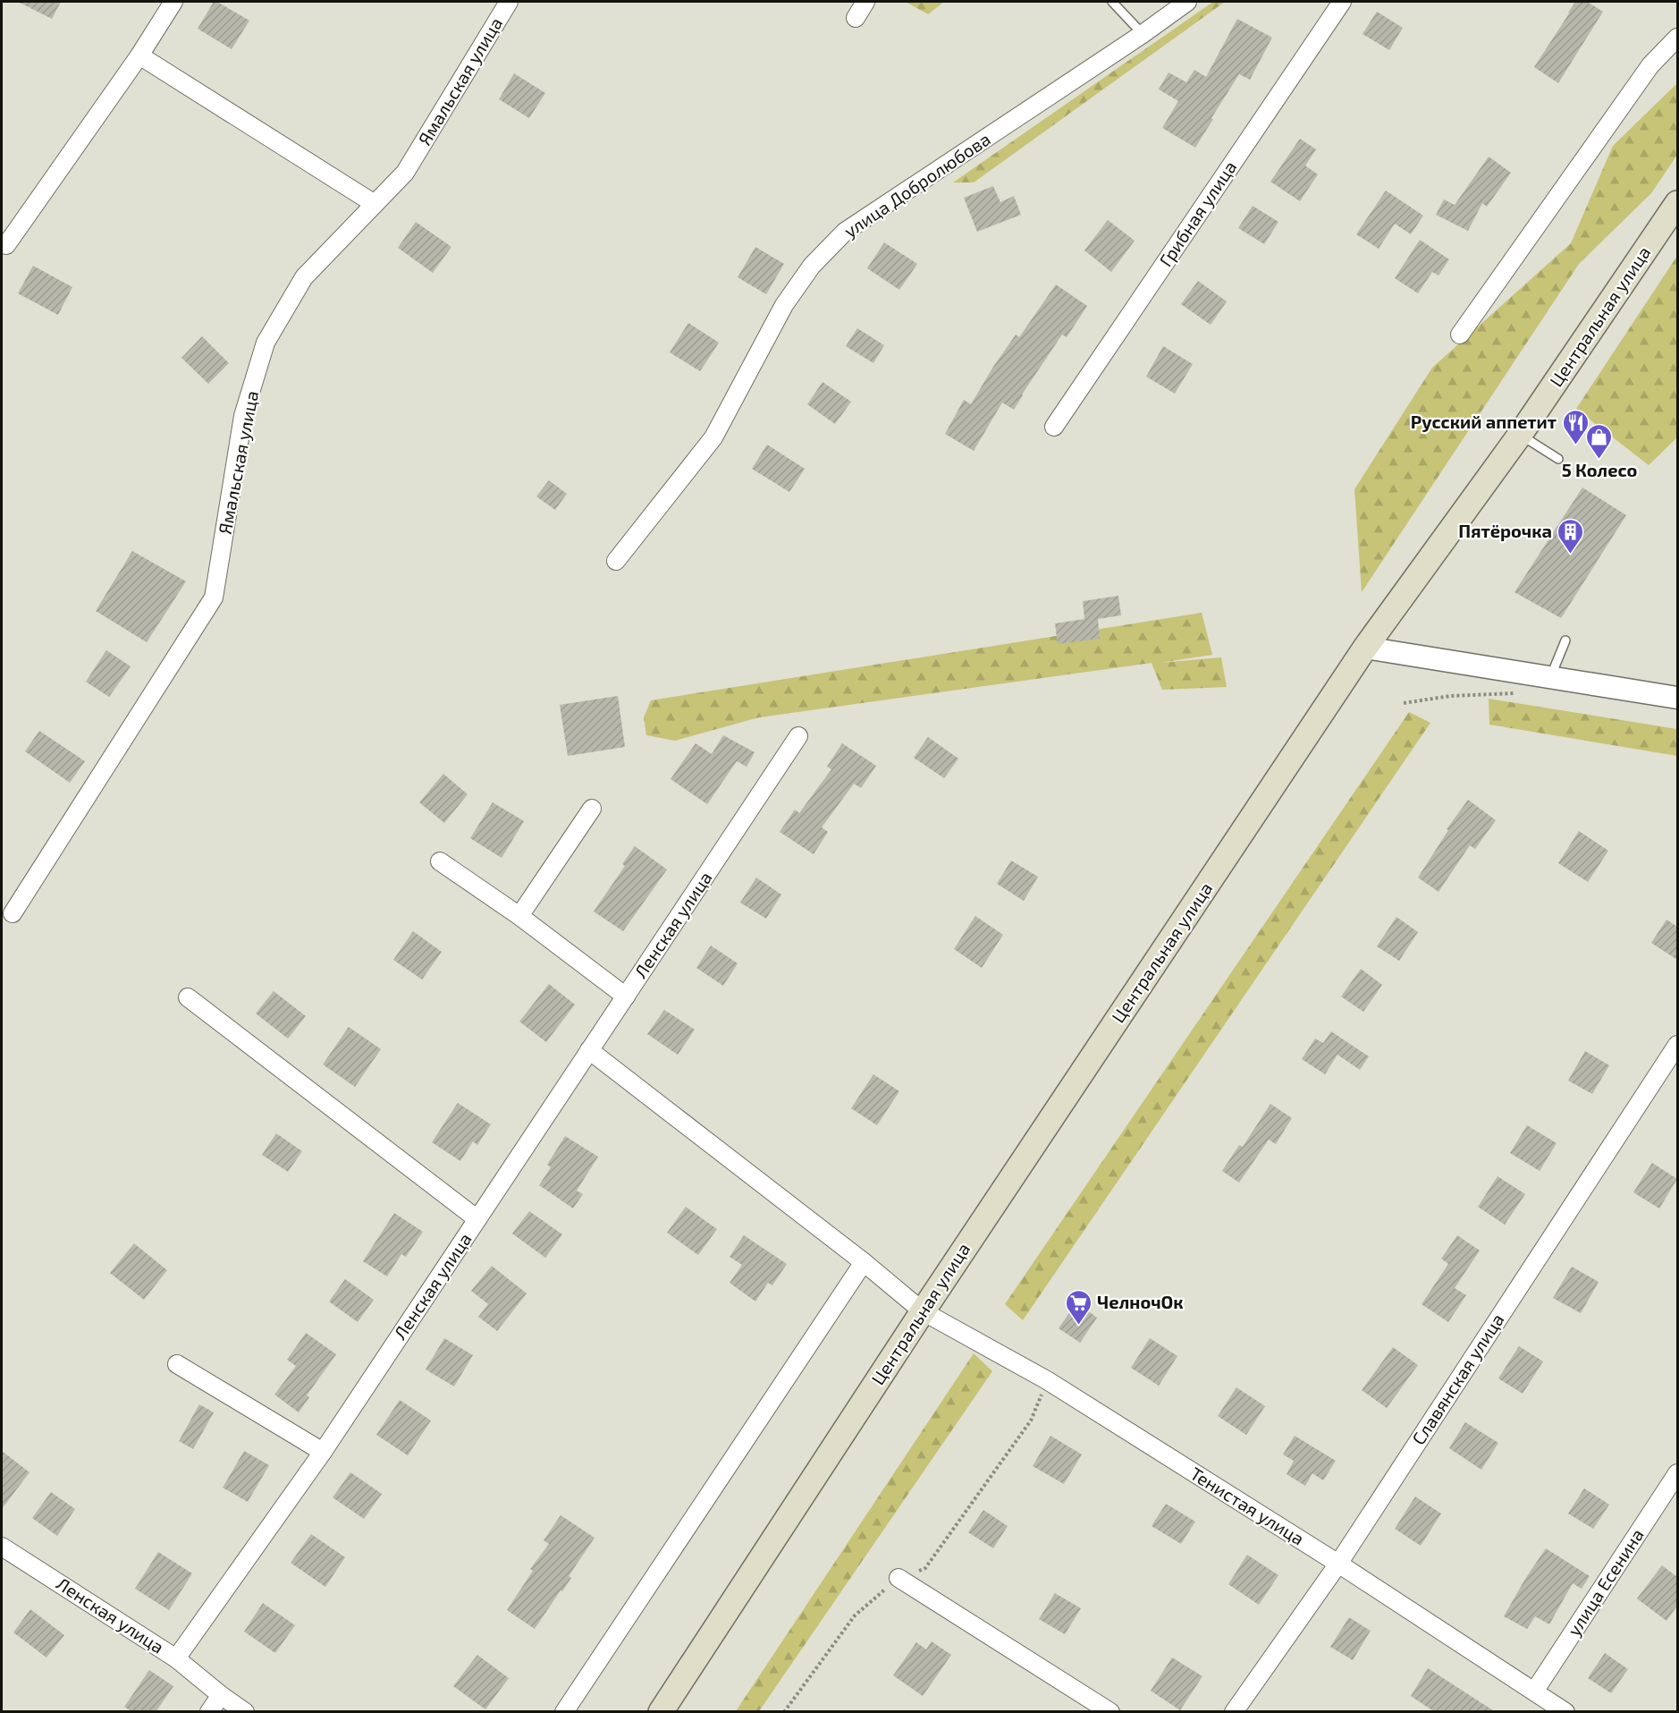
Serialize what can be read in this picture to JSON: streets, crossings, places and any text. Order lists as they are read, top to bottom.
{
  "streets": {
    "main road": ["Центральная улица"],
    "street": [
      "Ямальская улица",
      "улица Добролюбова",
      "Грибная улица",
      "Ленская улица",
      "Славянская улица",
      "Тенистая улица",
      "улица Есенина"
    ]
  },
  "crossings": [
    ["Центральная улица", "Тенистая улица"],
    ["Ленская улица", "Тенистая улица"],
    ["Славянская улица", "Тенистая улица"],
    ["Тенистая улица", "улица Есенина"]
  ],
  "places": {
    "restaurant": ["Русский аппетит"],
    "shop": ["5 Колесо"],
    "building": ["Пятёрочка"],
    "supermarket": ["ЧелночОк"]
  }
}
